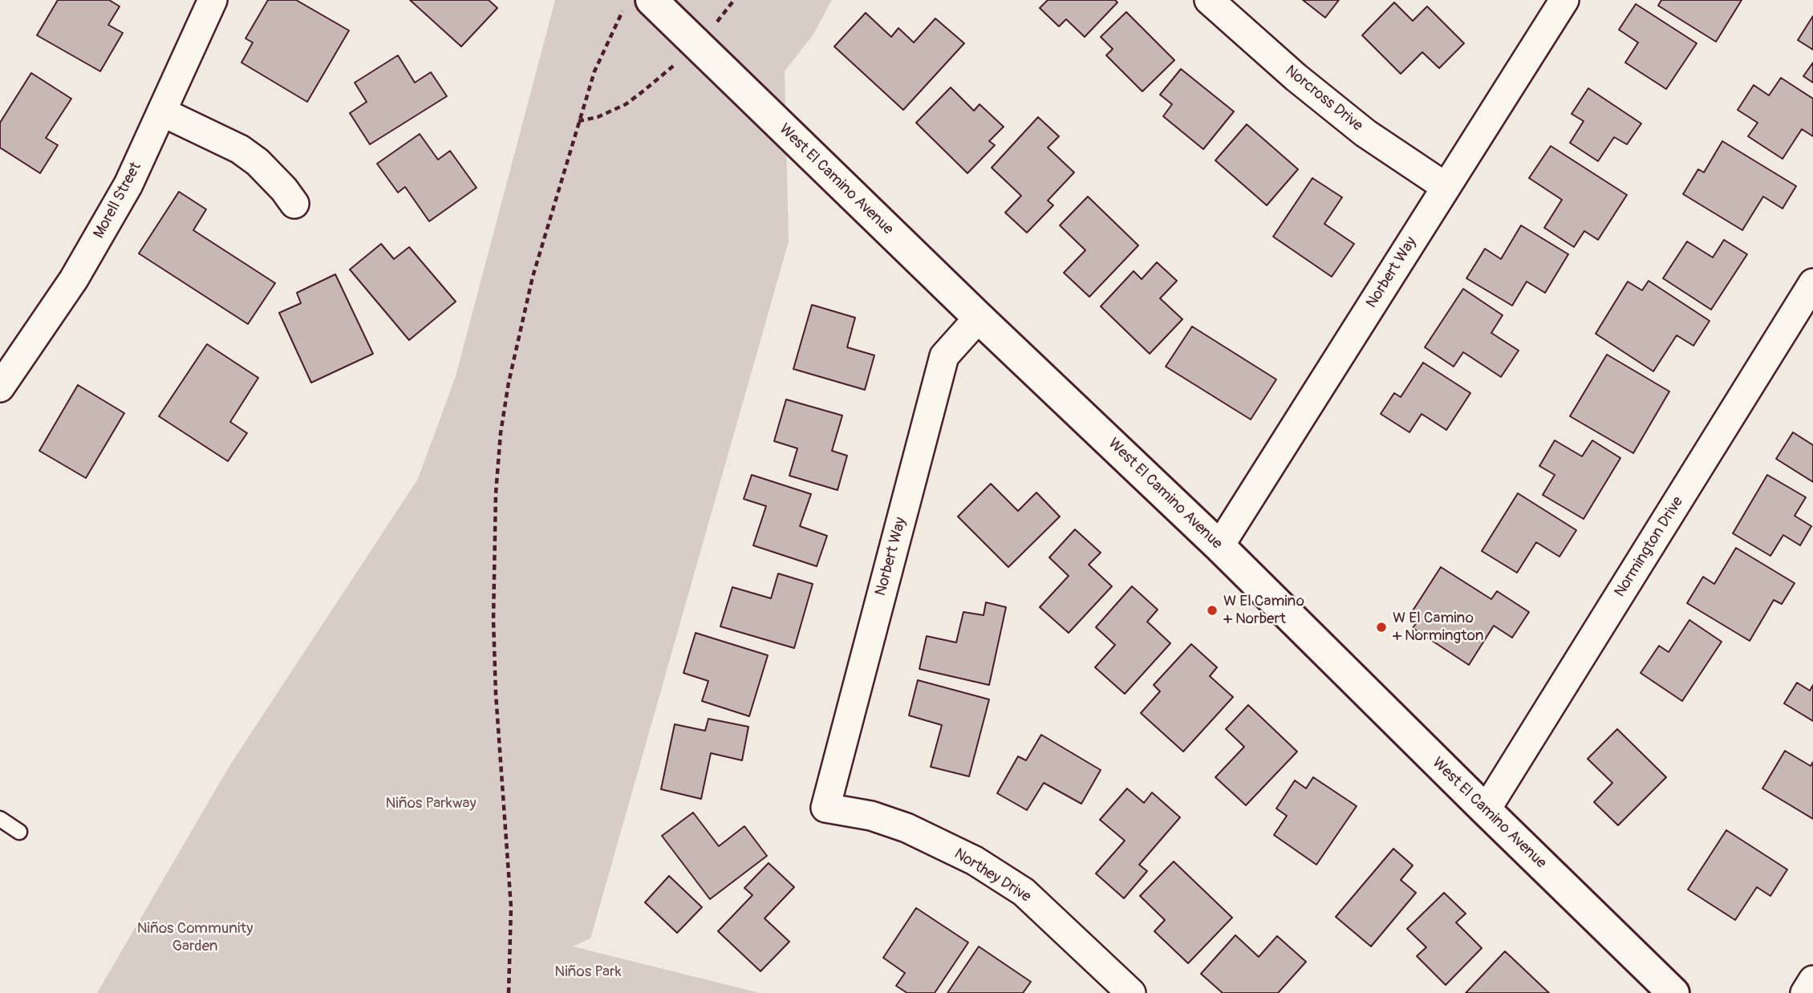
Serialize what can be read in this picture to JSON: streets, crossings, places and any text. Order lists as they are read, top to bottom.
{
  "streets": {
    "main road": ["West El Camino Avenue"],
    "street": [
      "Norcross Drive",
      "Morell Street",
      "Norbert Way",
      "Normington Drive",
      "Northey Drive"
    ]
  },
  "crossings": [
    ["Norcross Drive", "Norbert Way"],
    ["West El Camino Avenue", "Norbert Way"],
    ["West El Camino Avenue", "Normington Drive"],
    ["Norbert Way", "Northey Drive"]
  ],
  "parks": ["Niños Parkway", "Niños Community Garden", "Niños Park"],
  "places": ["W El Camino + Norbert", "W El Camino + Normington"]
}
